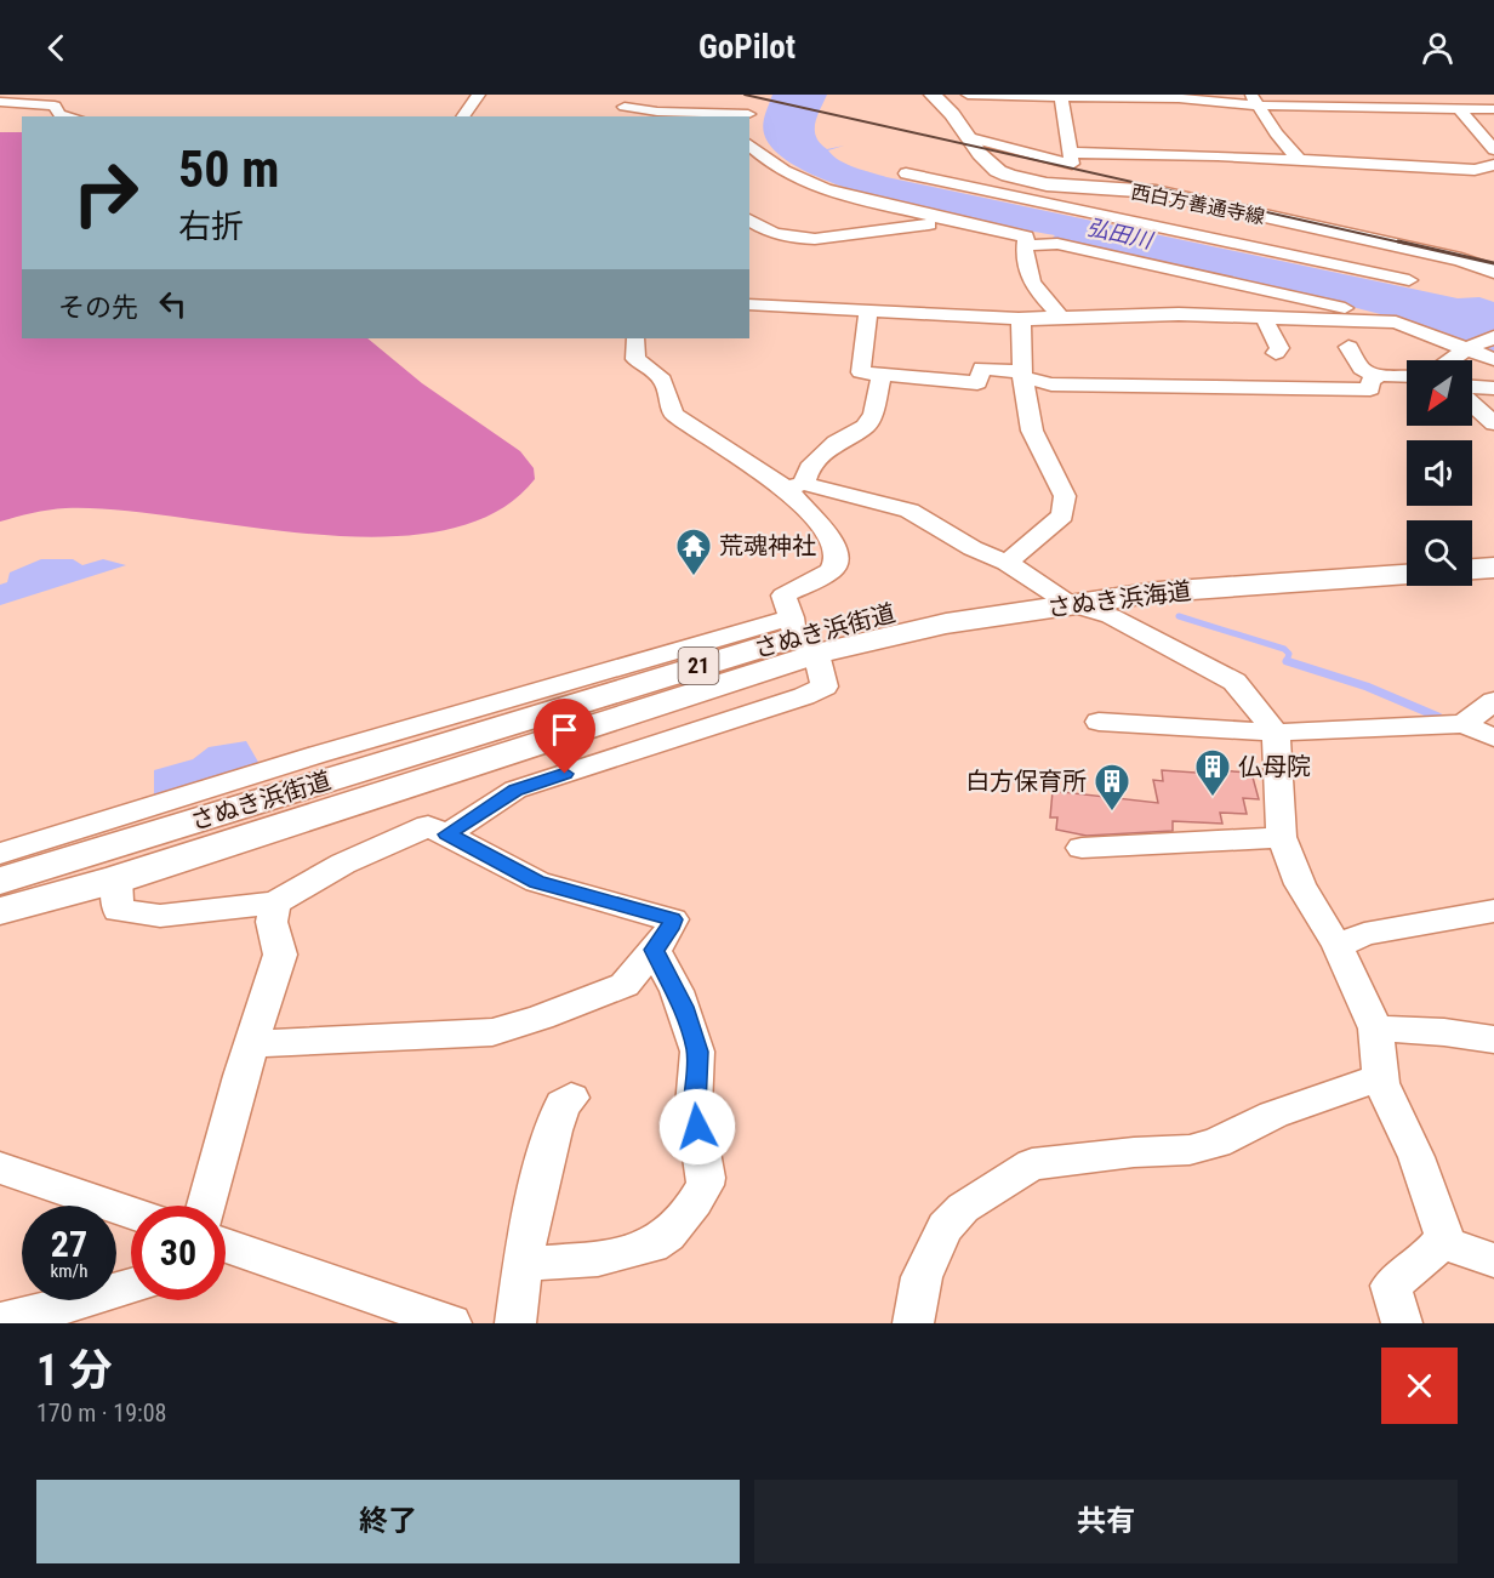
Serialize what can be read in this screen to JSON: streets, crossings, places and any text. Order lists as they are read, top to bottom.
{
  "streets": {
    "main road": [
      "西白方善通寺線",
      "さぬき浜海道",
      "さぬき浜街道",
      "21"
    ]
  },
  "crossings": [
    ["さぬき浜海道", "さぬき浜街道"]
  ],
  "water": ["弘田川"],
  "places": {
    "temple": ["荒魂神社"],
    "building": ["仏母院", "白方保育所"]
  },
  "north": "bottom left",
  "page": {
    "header": "GoPilot",
    "turn": ["50 m", "右折"],
    "then": "その先",
    "speed": "27 km/h",
    "limit": "30",
    "heading": ["1 分", "170 m · 19:08"],
    "buttons": ["終了", "共有"]
  }
}
